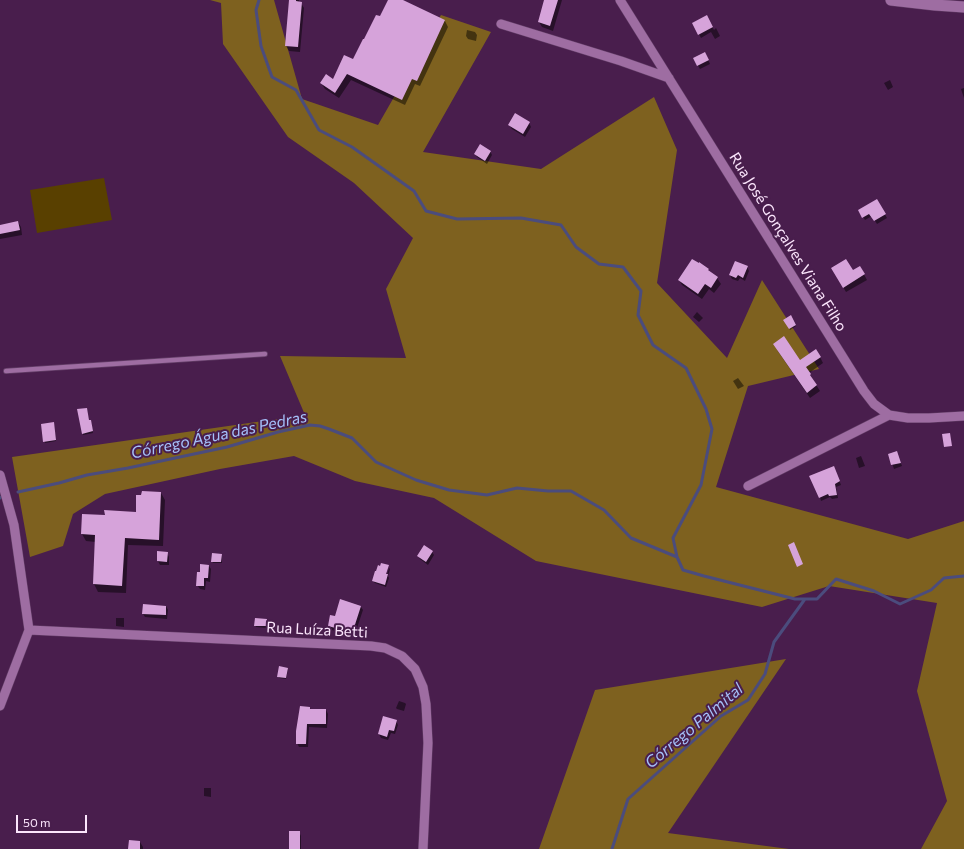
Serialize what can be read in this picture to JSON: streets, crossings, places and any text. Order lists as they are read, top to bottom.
{
  "streets": {
    "street": ["Rua José Gonçalves Viana Filho", "Rua Luíza Betti"]
  },
  "water": ["Córrego Água das Pedras", "Córrego Palmital"],
  "scale_bar": "50 m"
}
